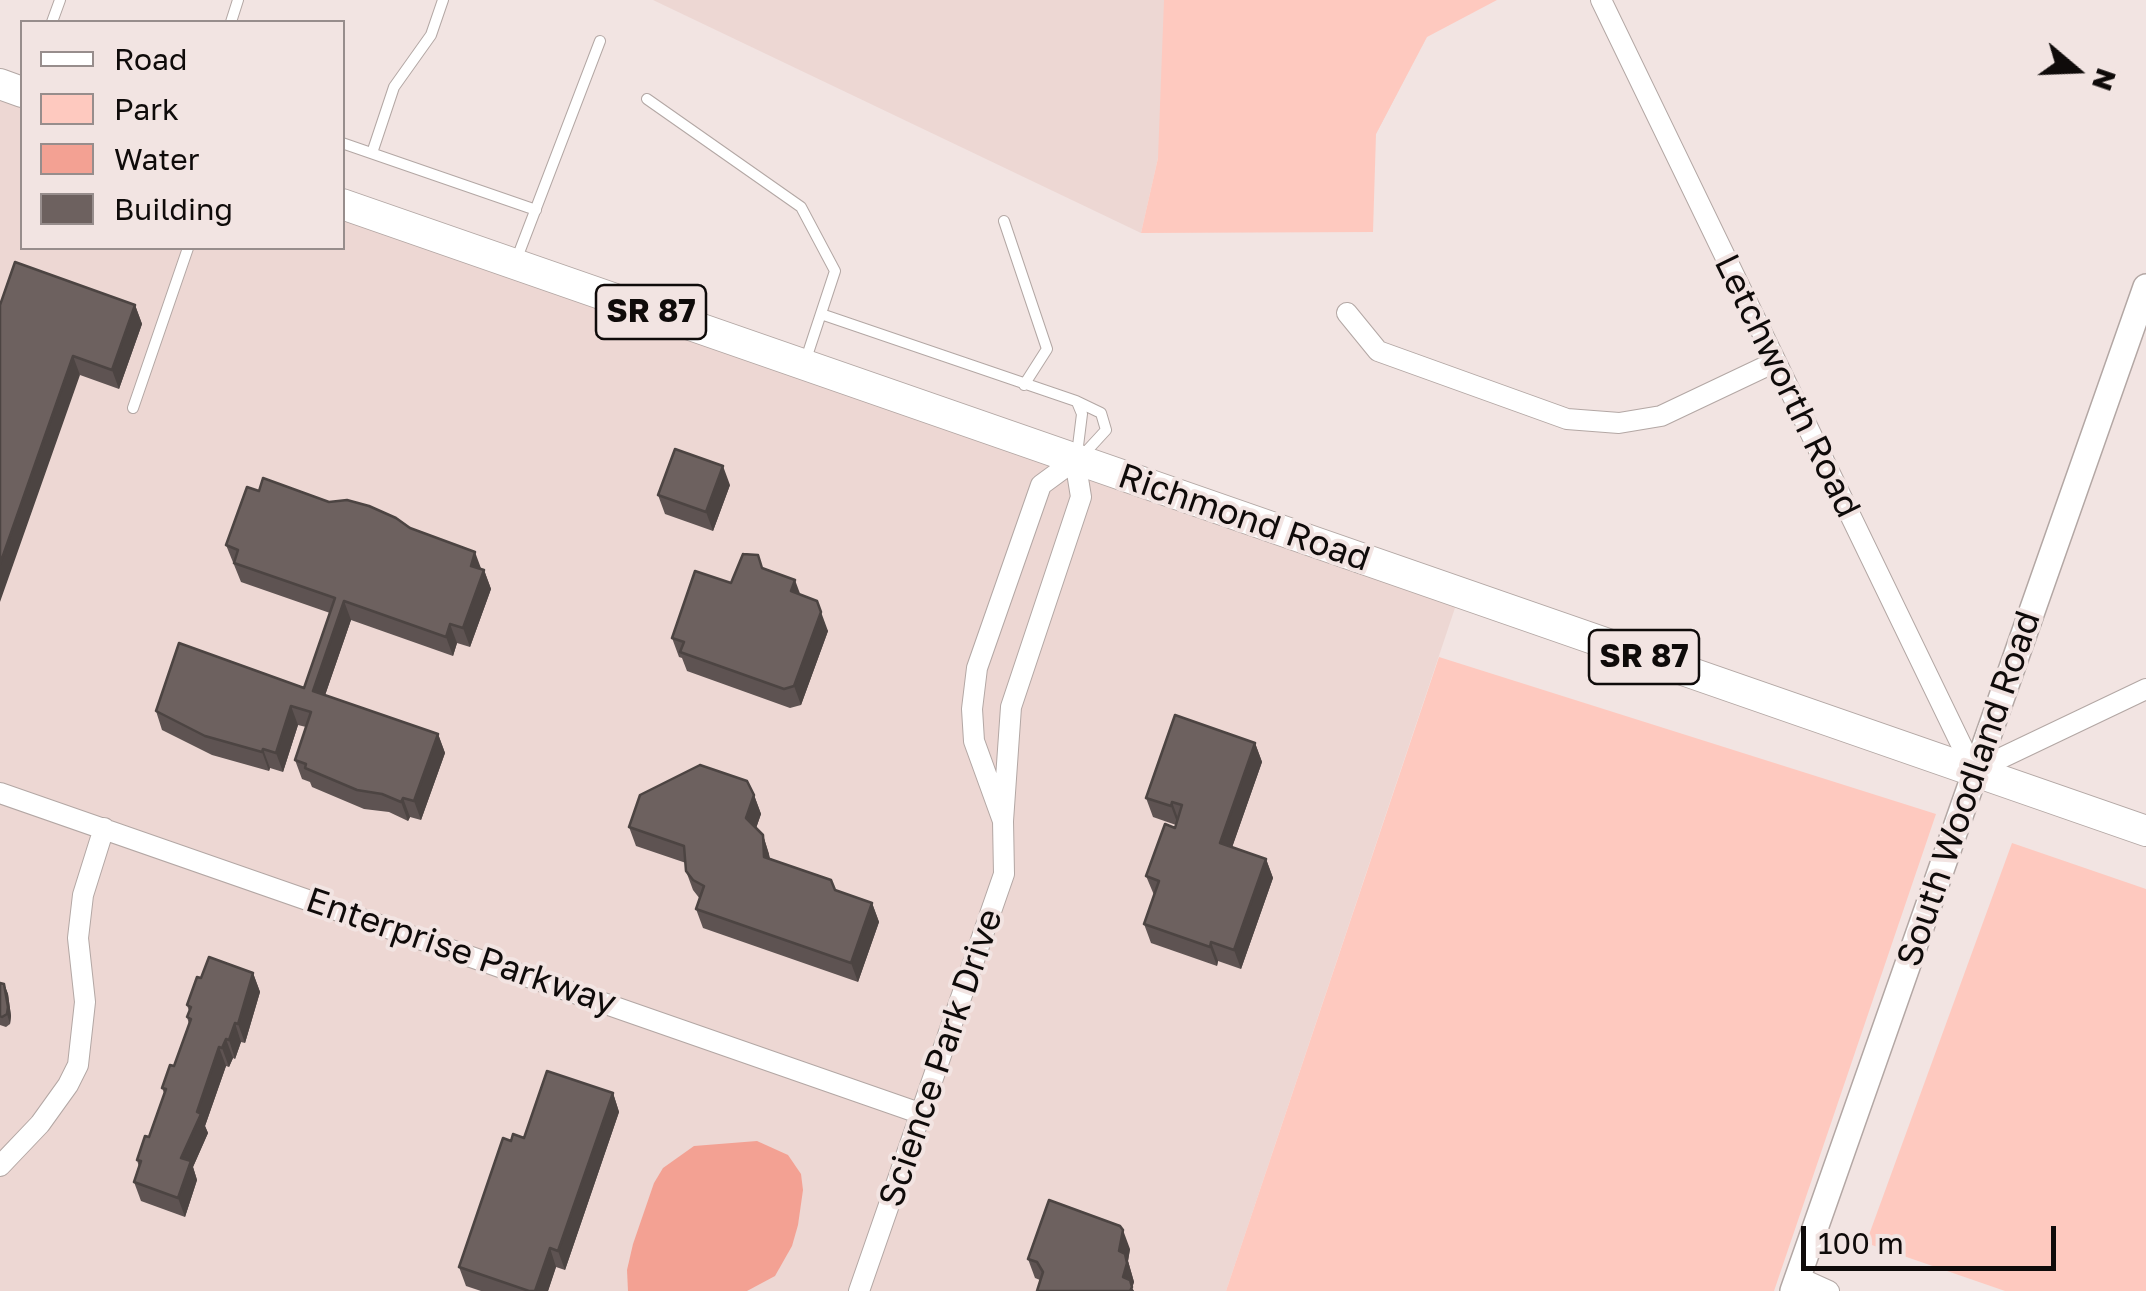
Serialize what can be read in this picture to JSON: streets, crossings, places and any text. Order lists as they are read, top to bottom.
{
  "streets": {
    "main road": ["SR 87", "Richmond Road"],
    "street": [
      "Letchworth Road",
      "South Woodland Road",
      "Enterprise Parkway",
      "Science Park Drive"
    ]
  },
  "crossings": [
    ["Letchworth Road", "Richmond Road"],
    ["Letchworth Road", "South Woodland Road"],
    ["Richmond Road", "South Woodland Road"],
    ["Richmond Road", "Science Park Drive"],
    ["Enterprise Parkway", "Science Park Drive"]
  ],
  "legend": [
    "Road",
    "Park",
    "Water",
    "Building"
  ],
  "scale_bar": "100 m",
  "north": "right"
}
